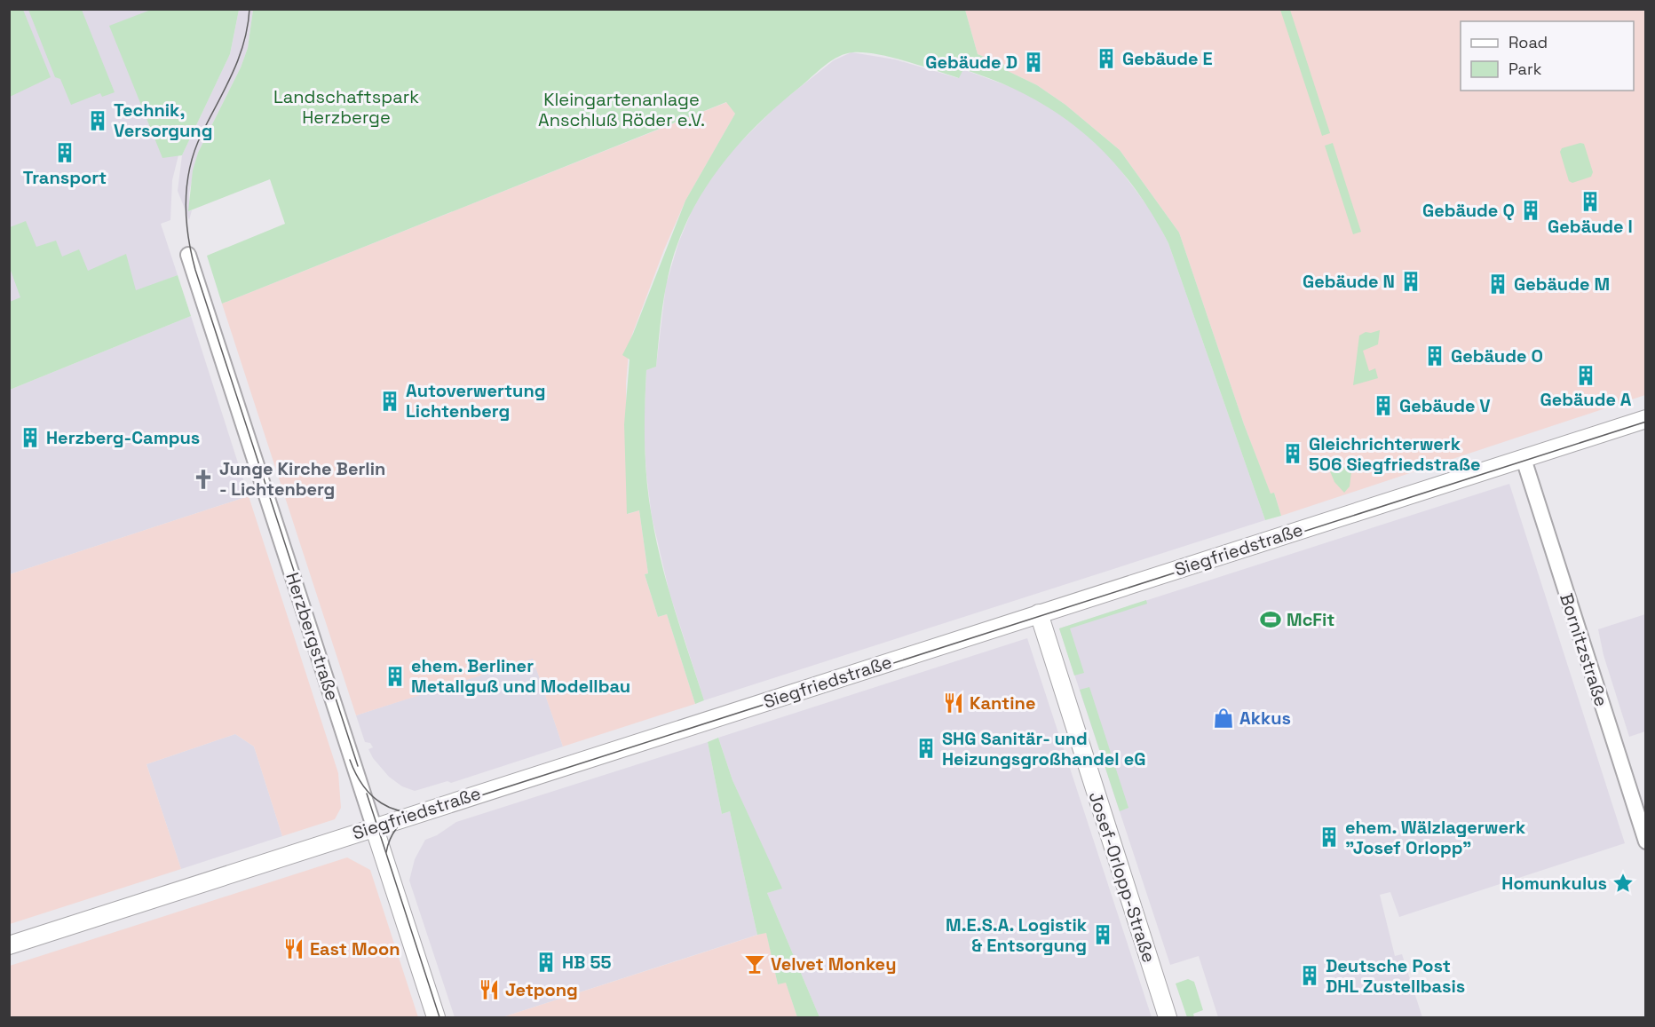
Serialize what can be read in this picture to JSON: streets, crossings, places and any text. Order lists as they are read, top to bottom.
{
  "streets": {
    "street": [
      "Siegfriedstraße",
      "Herzbergstraße",
      "Bornitzstraße",
      "Josef-Orlopp-Straße"
    ]
  },
  "crossings": [
    ["Siegfriedstraße", "Herzbergstraße"],
    ["Siegfriedstraße", "Bornitzstraße"],
    ["Siegfriedstraße", "Josef-Orlopp-Straße"]
  ],
  "parks": ["Landschaftspark Herzberge", "Kleingartenanlage Anschluß Röder e.V."],
  "places": {
    "building": [
      "Gebäude E",
      "Gebäude D",
      "Technik, Versorgung",
      "Transport",
      "Gebäude I",
      "Gebäude Q",
      "Gebäude N",
      "Gebäude M",
      "Gebäude O",
      "Gebäude A",
      "Autoverwertung Lichtenberg",
      "Gebäude V",
      "Herzberg-Campus",
      "Gleichrichterwerk 506 Siegfriedstraße",
      "ehem. Berliner Metallguß und Modellbau",
      "SHG Sanitär- und Heizungsgroßhandel eG",
      "ehem. Wälzlagerwerk \"Josef Orlopp\"",
      "M.E.S.A. Logistik & Entsorgung",
      "HB 55",
      "Deutsche Post DHL Zustellbasis"
    ],
    "church": ["Junge Kirche Berlin - Lichtenberg"],
    "sports": ["McFit"],
    "restaurant": ["Kantine", "East Moon", "Jetpong"],
    "shop": ["Akkus"],
    "place": ["Homunkulus"],
    "bar": ["Velvet Monkey"]
  },
  "legend": ["Road", "Park"]
}
